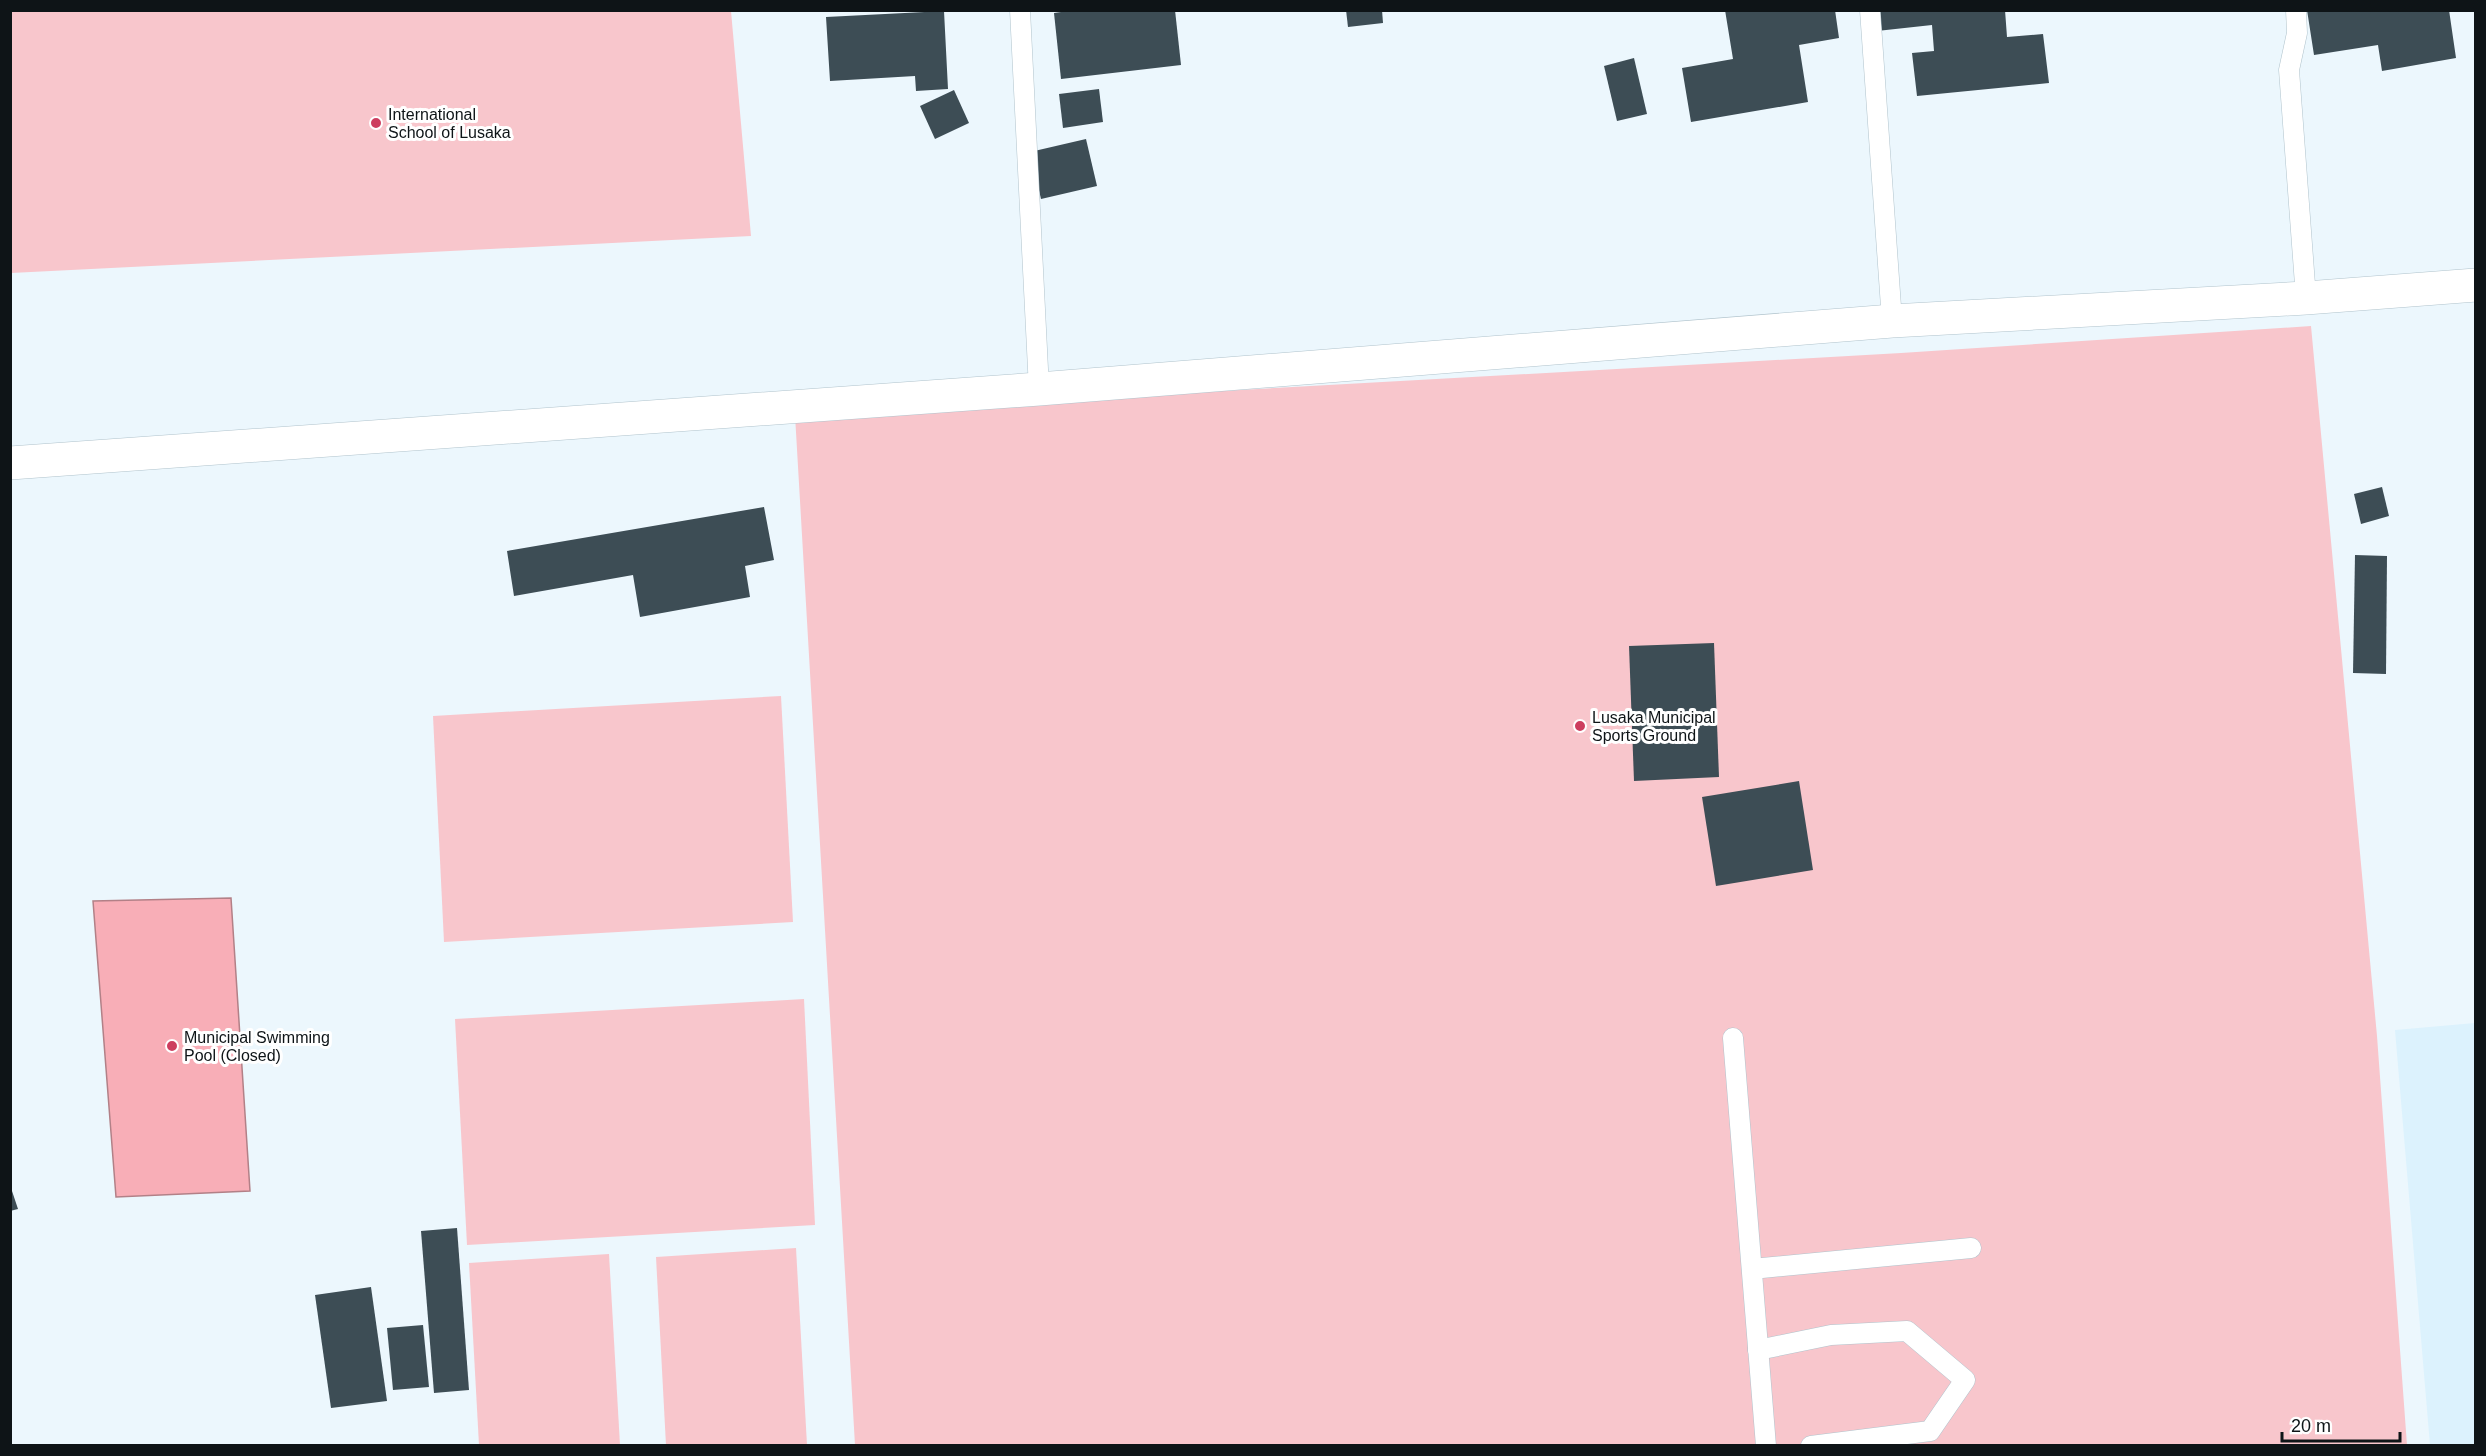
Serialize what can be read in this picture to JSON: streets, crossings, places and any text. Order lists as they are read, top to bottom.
{
  "places": ["International School of Lusaka", "Lusaka Municipal Sports Ground", "Municipal Swimming Pool (Closed)"],
  "scale_bar": "20 m"
}
